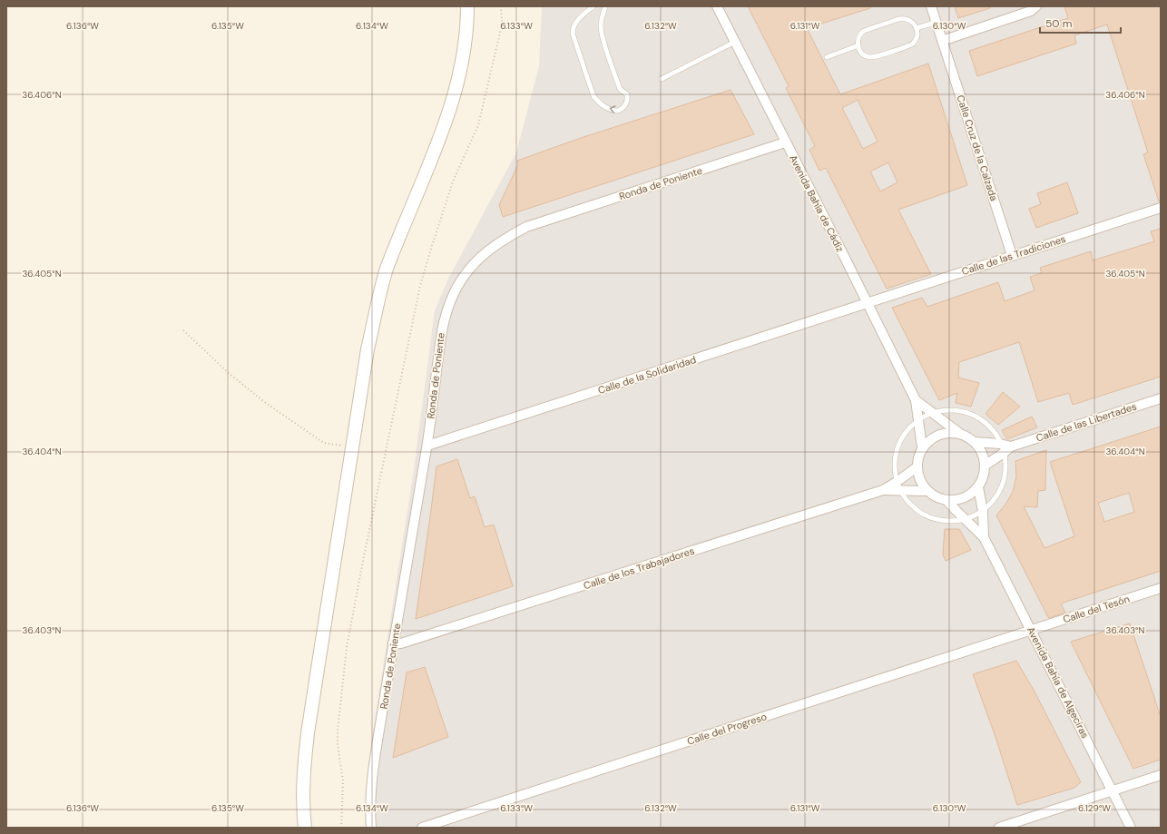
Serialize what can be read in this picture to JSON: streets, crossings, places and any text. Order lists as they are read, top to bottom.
{
  "streets": {
    "street": [
      "Calle Cruz de la Calzada",
      "Ronda de Poniente",
      "Avenida Bahía de Cádiz",
      "Calle de las Tradiciones",
      "Calle de la Solidaridad",
      "Calle de las Libertades",
      "Calle de los Trabajadores",
      "Calle del Tesón",
      "Avenida Bahía de Algeciras",
      "Calle del Progreso"
    ]
  },
  "crossings": [
    ["Calle Cruz de la Calzada", "Calle de las Tradiciones"],
    ["Ronda de Poniente", "Avenida Bahía de Cádiz"],
    ["Ronda de Poniente", "Calle de la Solidaridad"],
    ["Ronda de Poniente", "Calle de los Trabajadores"],
    ["Avenida Bahía de Cádiz", "Calle de las Tradiciones"],
    ["Avenida Bahía de Cádiz", "Calle de la Solidaridad"],
    ["Avenida Bahía de Cádiz", "Calle de las Libertades"],
    ["Avenida Bahía de Cádiz", "Calle de los Trabajadores"],
    ["Avenida Bahía de Cádiz", "Avenida Bahía de Algeciras"],
    ["Calle de las Tradiciones", "Calle de la Solidaridad"],
    ["Calle de las Libertades", "Calle de los Trabajadores"],
    ["Calle de las Libertades", "Avenida Bahía de Algeciras"],
    ["Calle de los Trabajadores", "Avenida Bahía de Algeciras"],
    ["Calle del Tesón", "Avenida Bahía de Algeciras"],
    ["Calle del Tesón", "Calle del Progreso"],
    ["Avenida Bahía de Algeciras", "Calle del Progreso"]
  ],
  "scale_bar": "50 m",
  "coordinates": [
    "6.136°W",
    "6.135°W",
    "6.134°W",
    "6.133°W",
    "6.132°W",
    "6.131°W",
    "6.130°W",
    "36.406°N",
    "36.405°N",
    "36.404°N",
    "36.403°N",
    "6.129°W"
  ]
}
